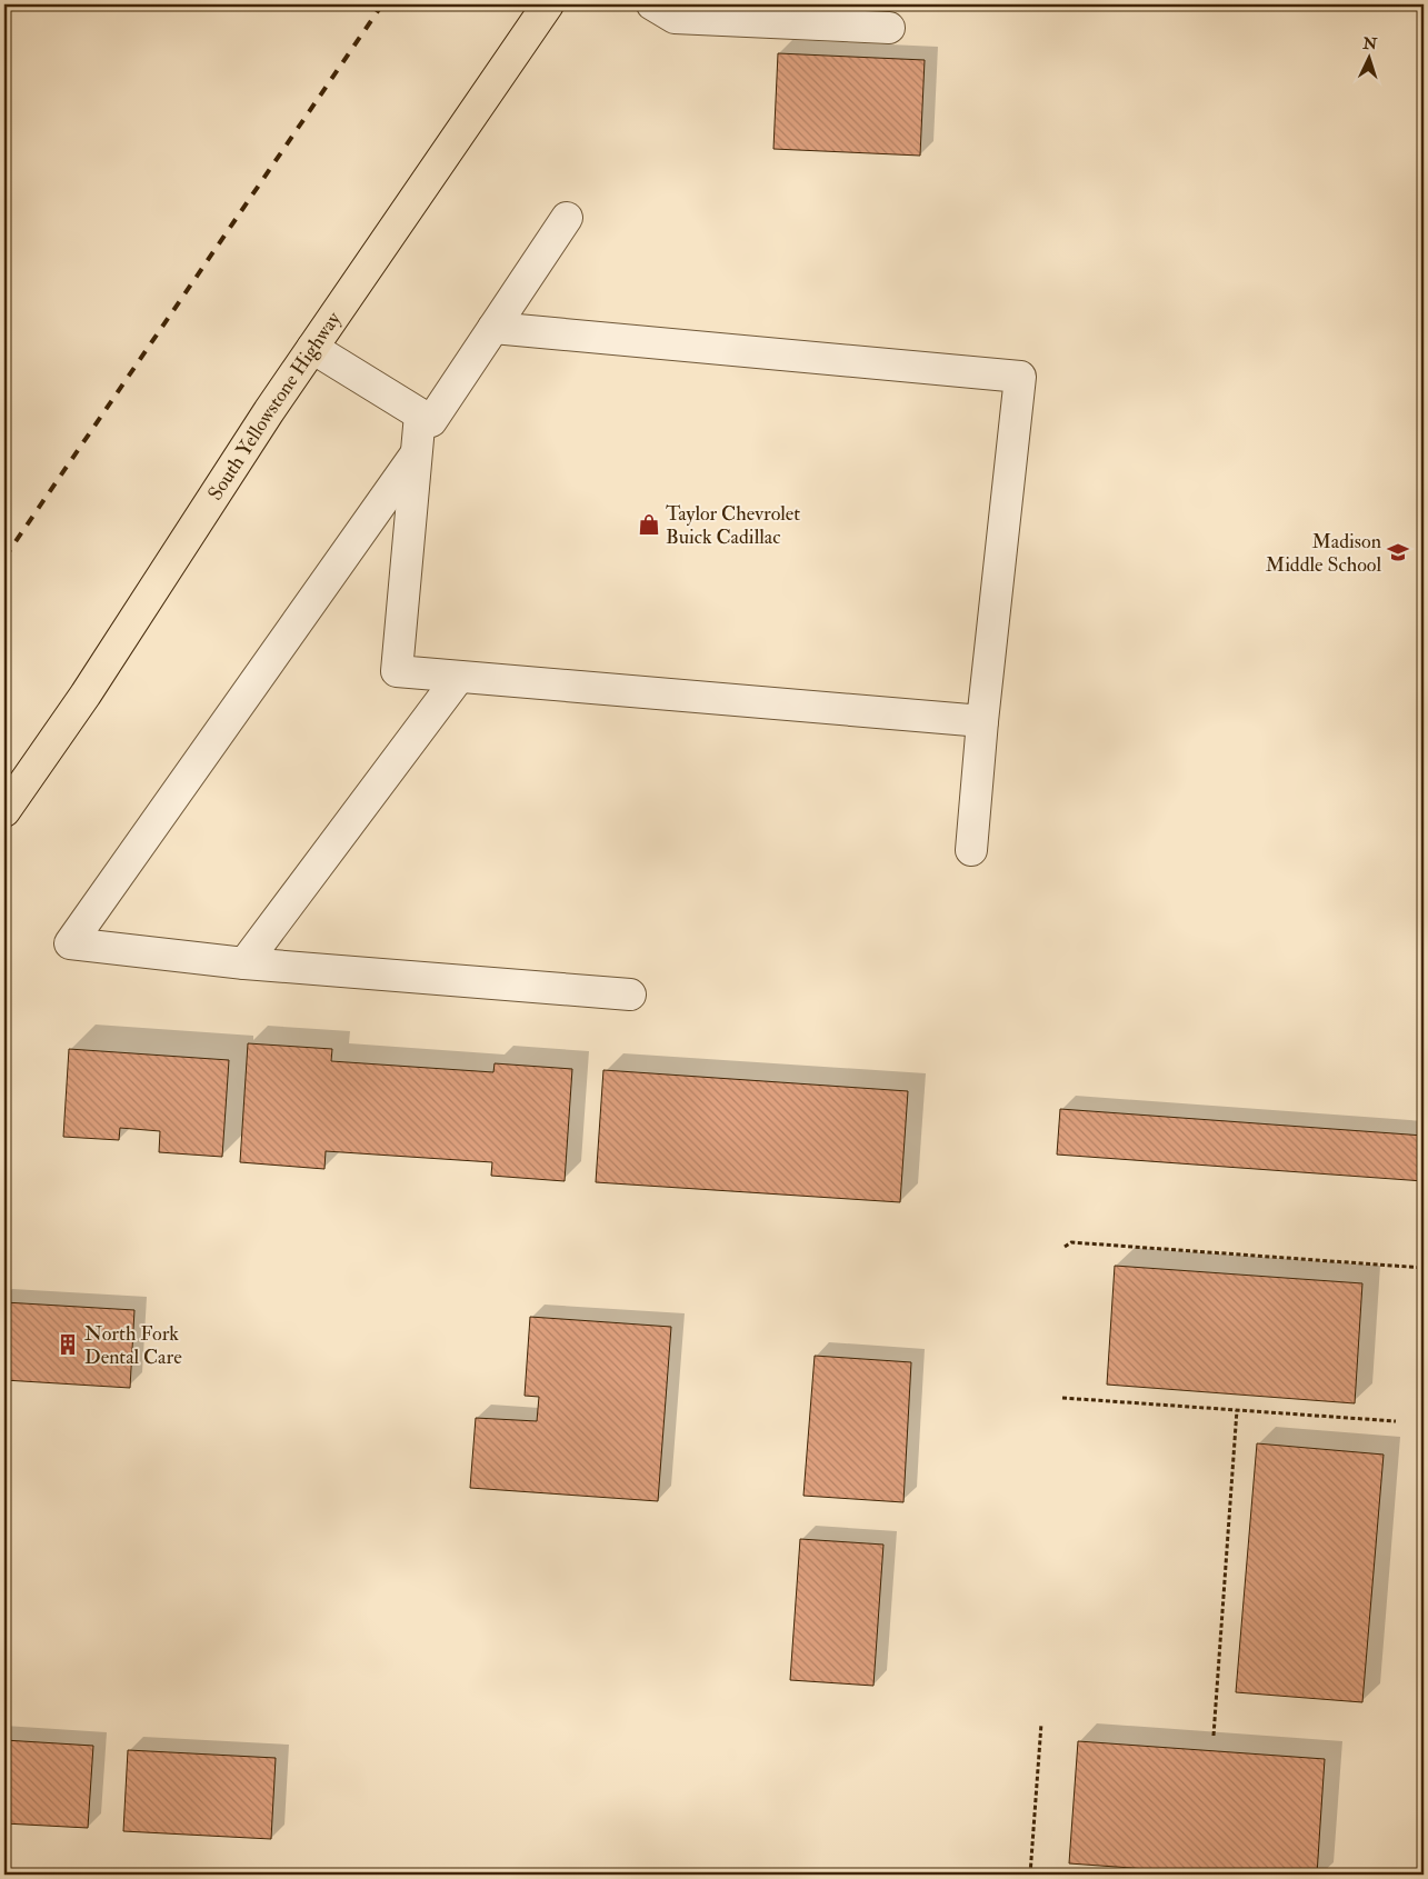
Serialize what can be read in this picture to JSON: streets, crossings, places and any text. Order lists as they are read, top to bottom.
{
  "streets": {
    "main road": ["South Yellowstone Highway"]
  },
  "places": {
    "shop": ["Taylor Chevrolet Buick Cadillac"],
    "school or university": ["Madison Middle School"],
    "building": ["North Fork Dental Care"]
  },
  "north": "top"
}
